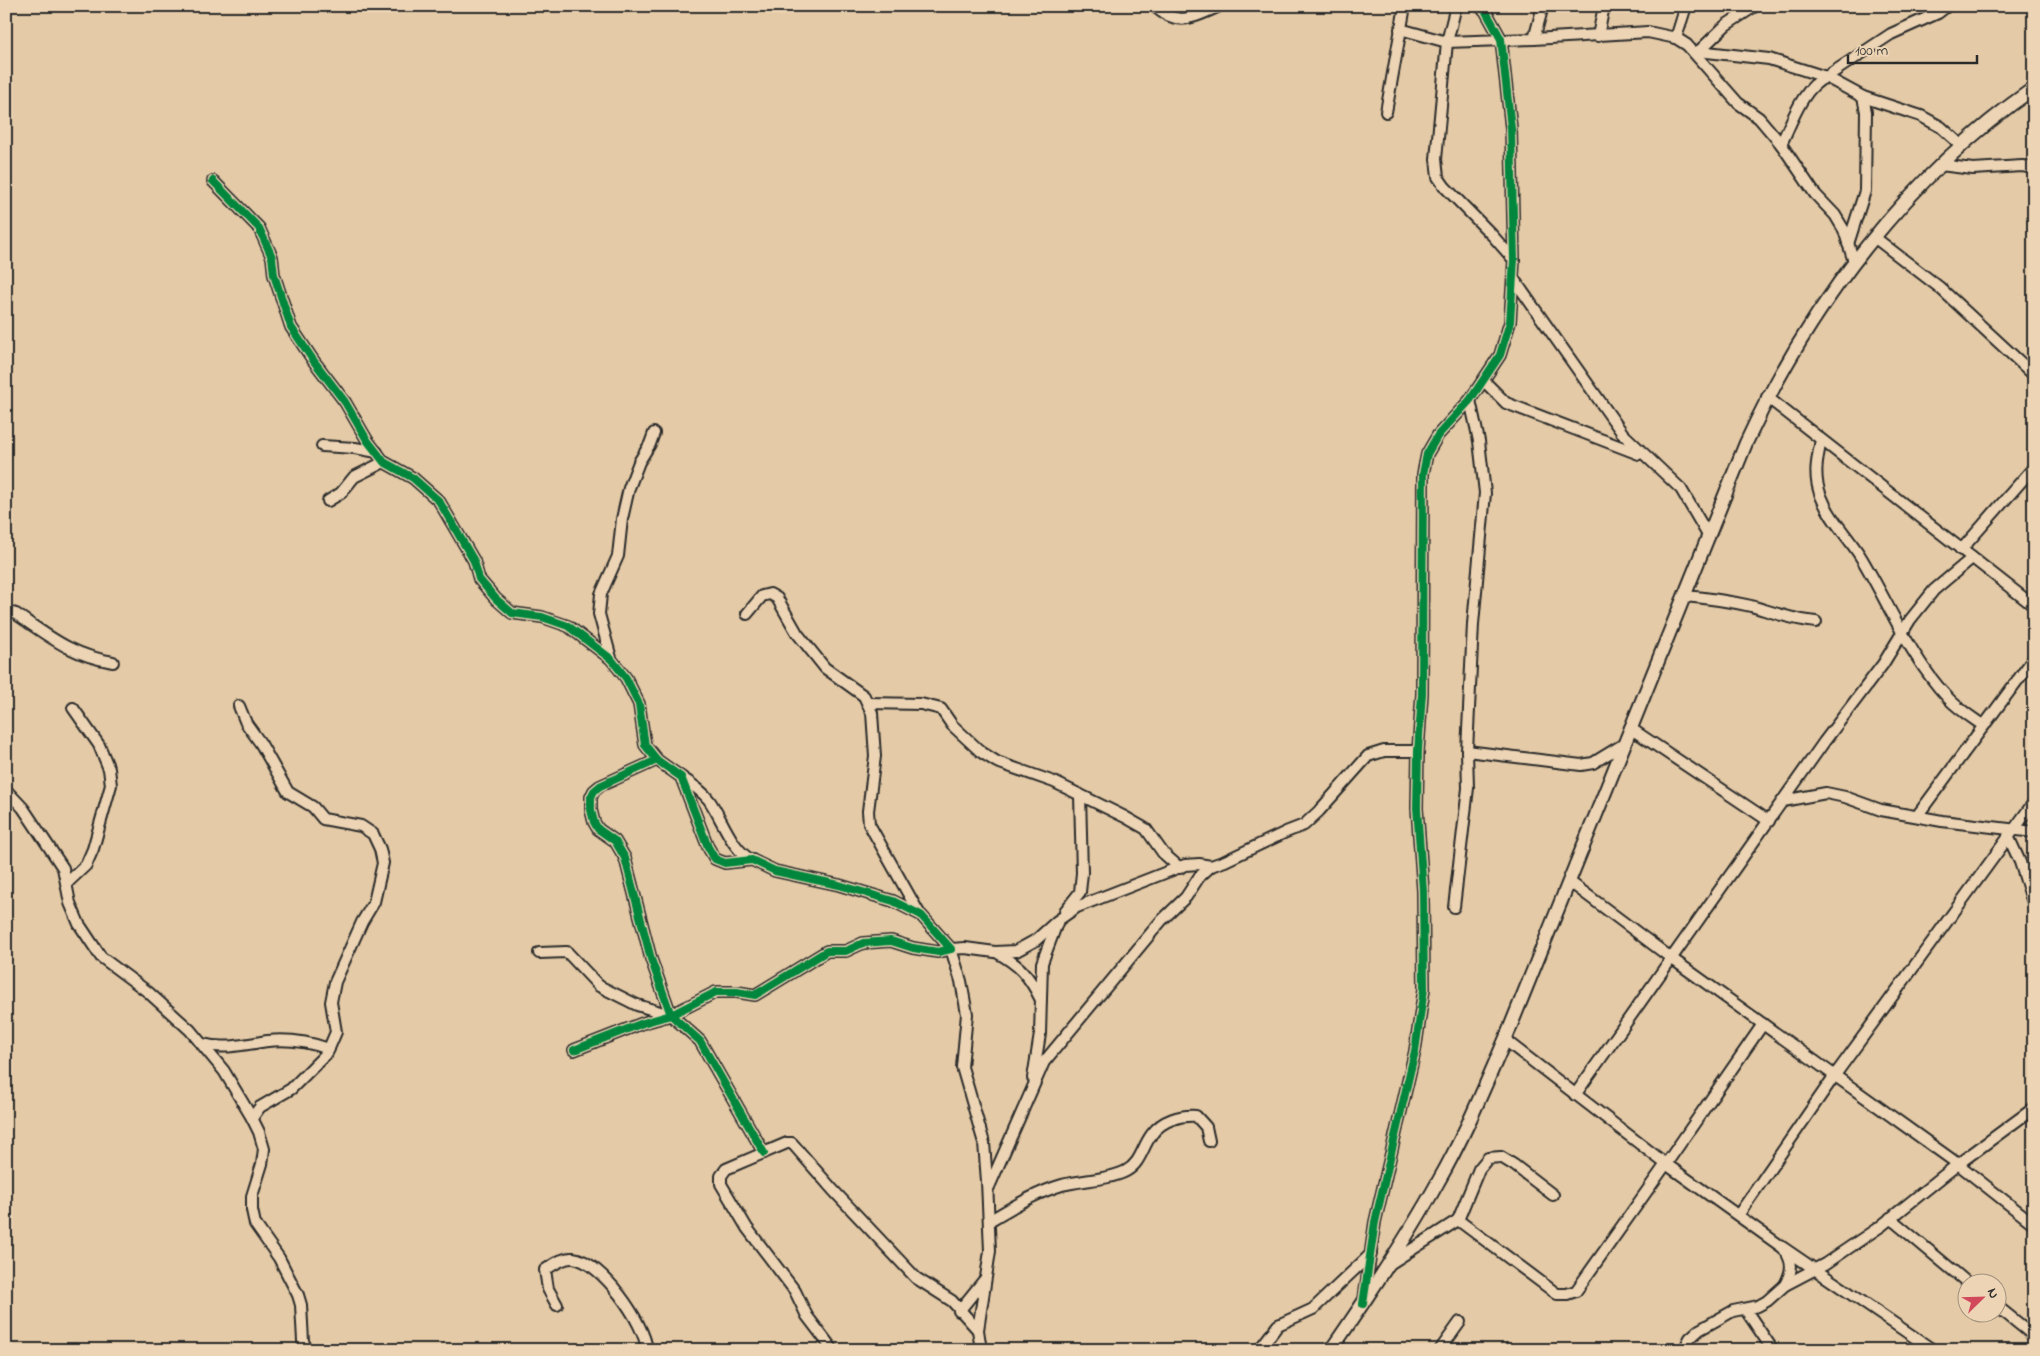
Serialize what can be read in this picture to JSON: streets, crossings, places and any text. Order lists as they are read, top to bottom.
{
  "scale_bar": "100 m",
  "north": "top right"
}
